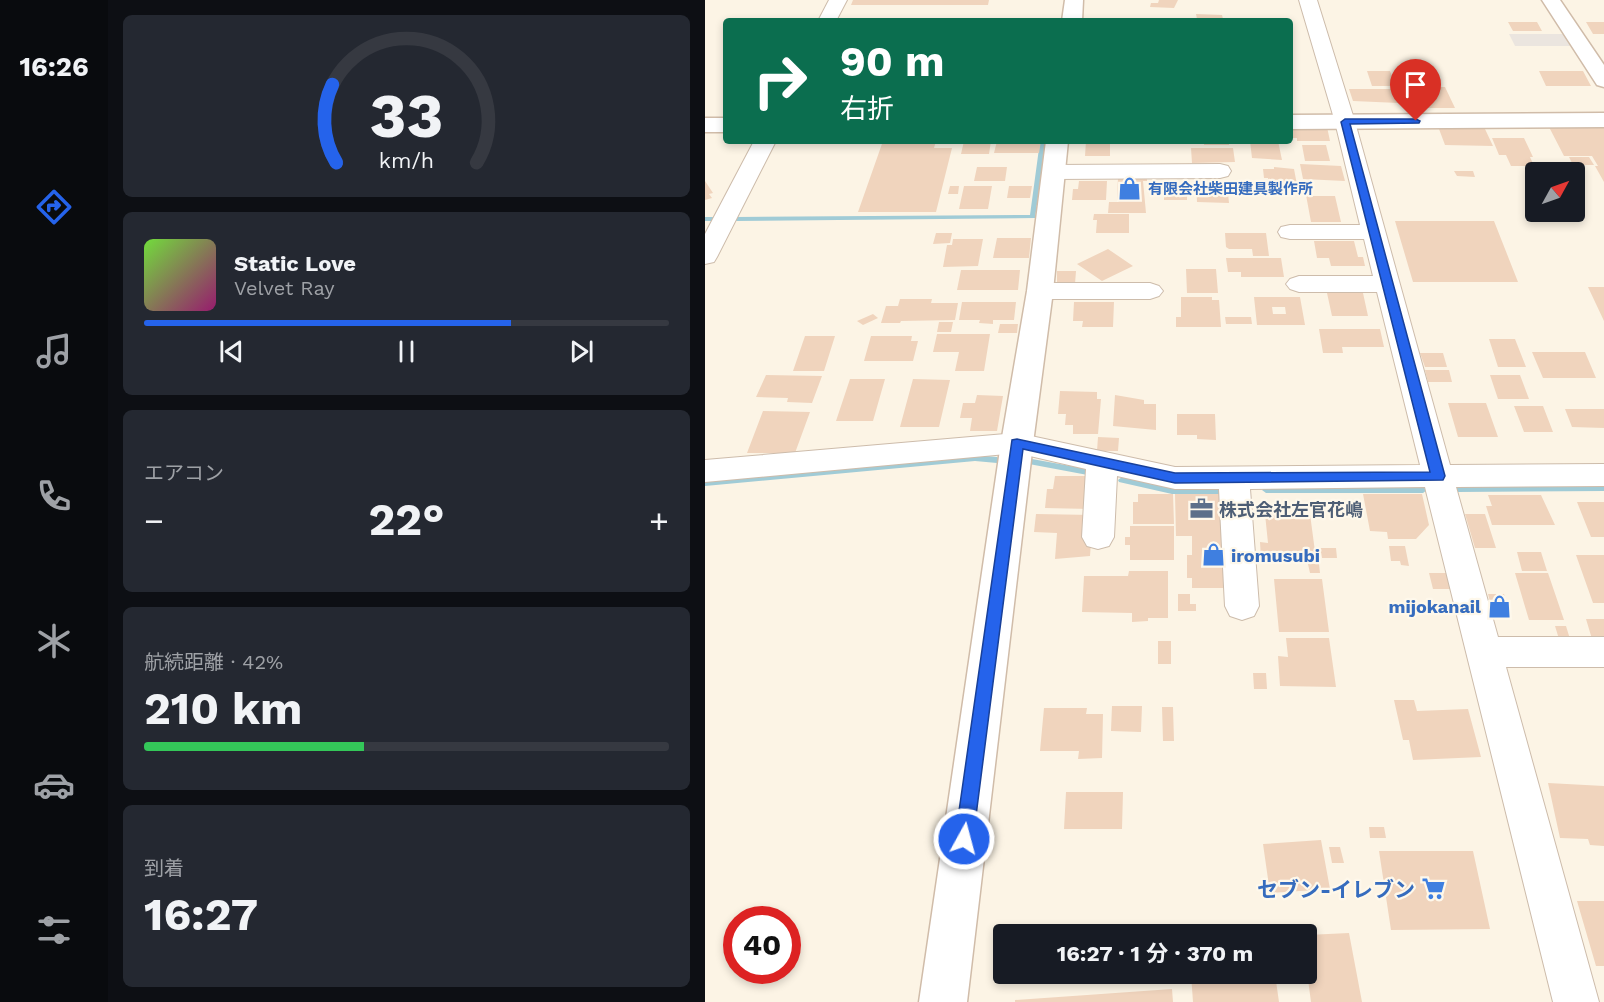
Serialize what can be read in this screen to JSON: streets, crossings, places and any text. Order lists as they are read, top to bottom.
{
  "places": {
    "shop": ["有限会社柴田建具製作所", "iromusubi", "mijokanail"],
    "office": ["株式会社左官花嶋"],
    "supermarket": ["セブン-イレブン"]
  },
  "north": "top right",
  "page": {
    "tabs": "16:26",
    "turn": ["90 m", "右折"],
    "song": ["Static Love", "Velvet Ray"],
    "tile": [
      "エアコン",
      ["航続距離 · 42%", "210 km"],
      ["到着", "16:27"]
    ],
    "heat": ["−", "22°", "+"],
    "limit": "40",
    "trip": "16:27 · 1 分 · 370 m",
    "gauge": ["33", "km/h"]
  }
}
